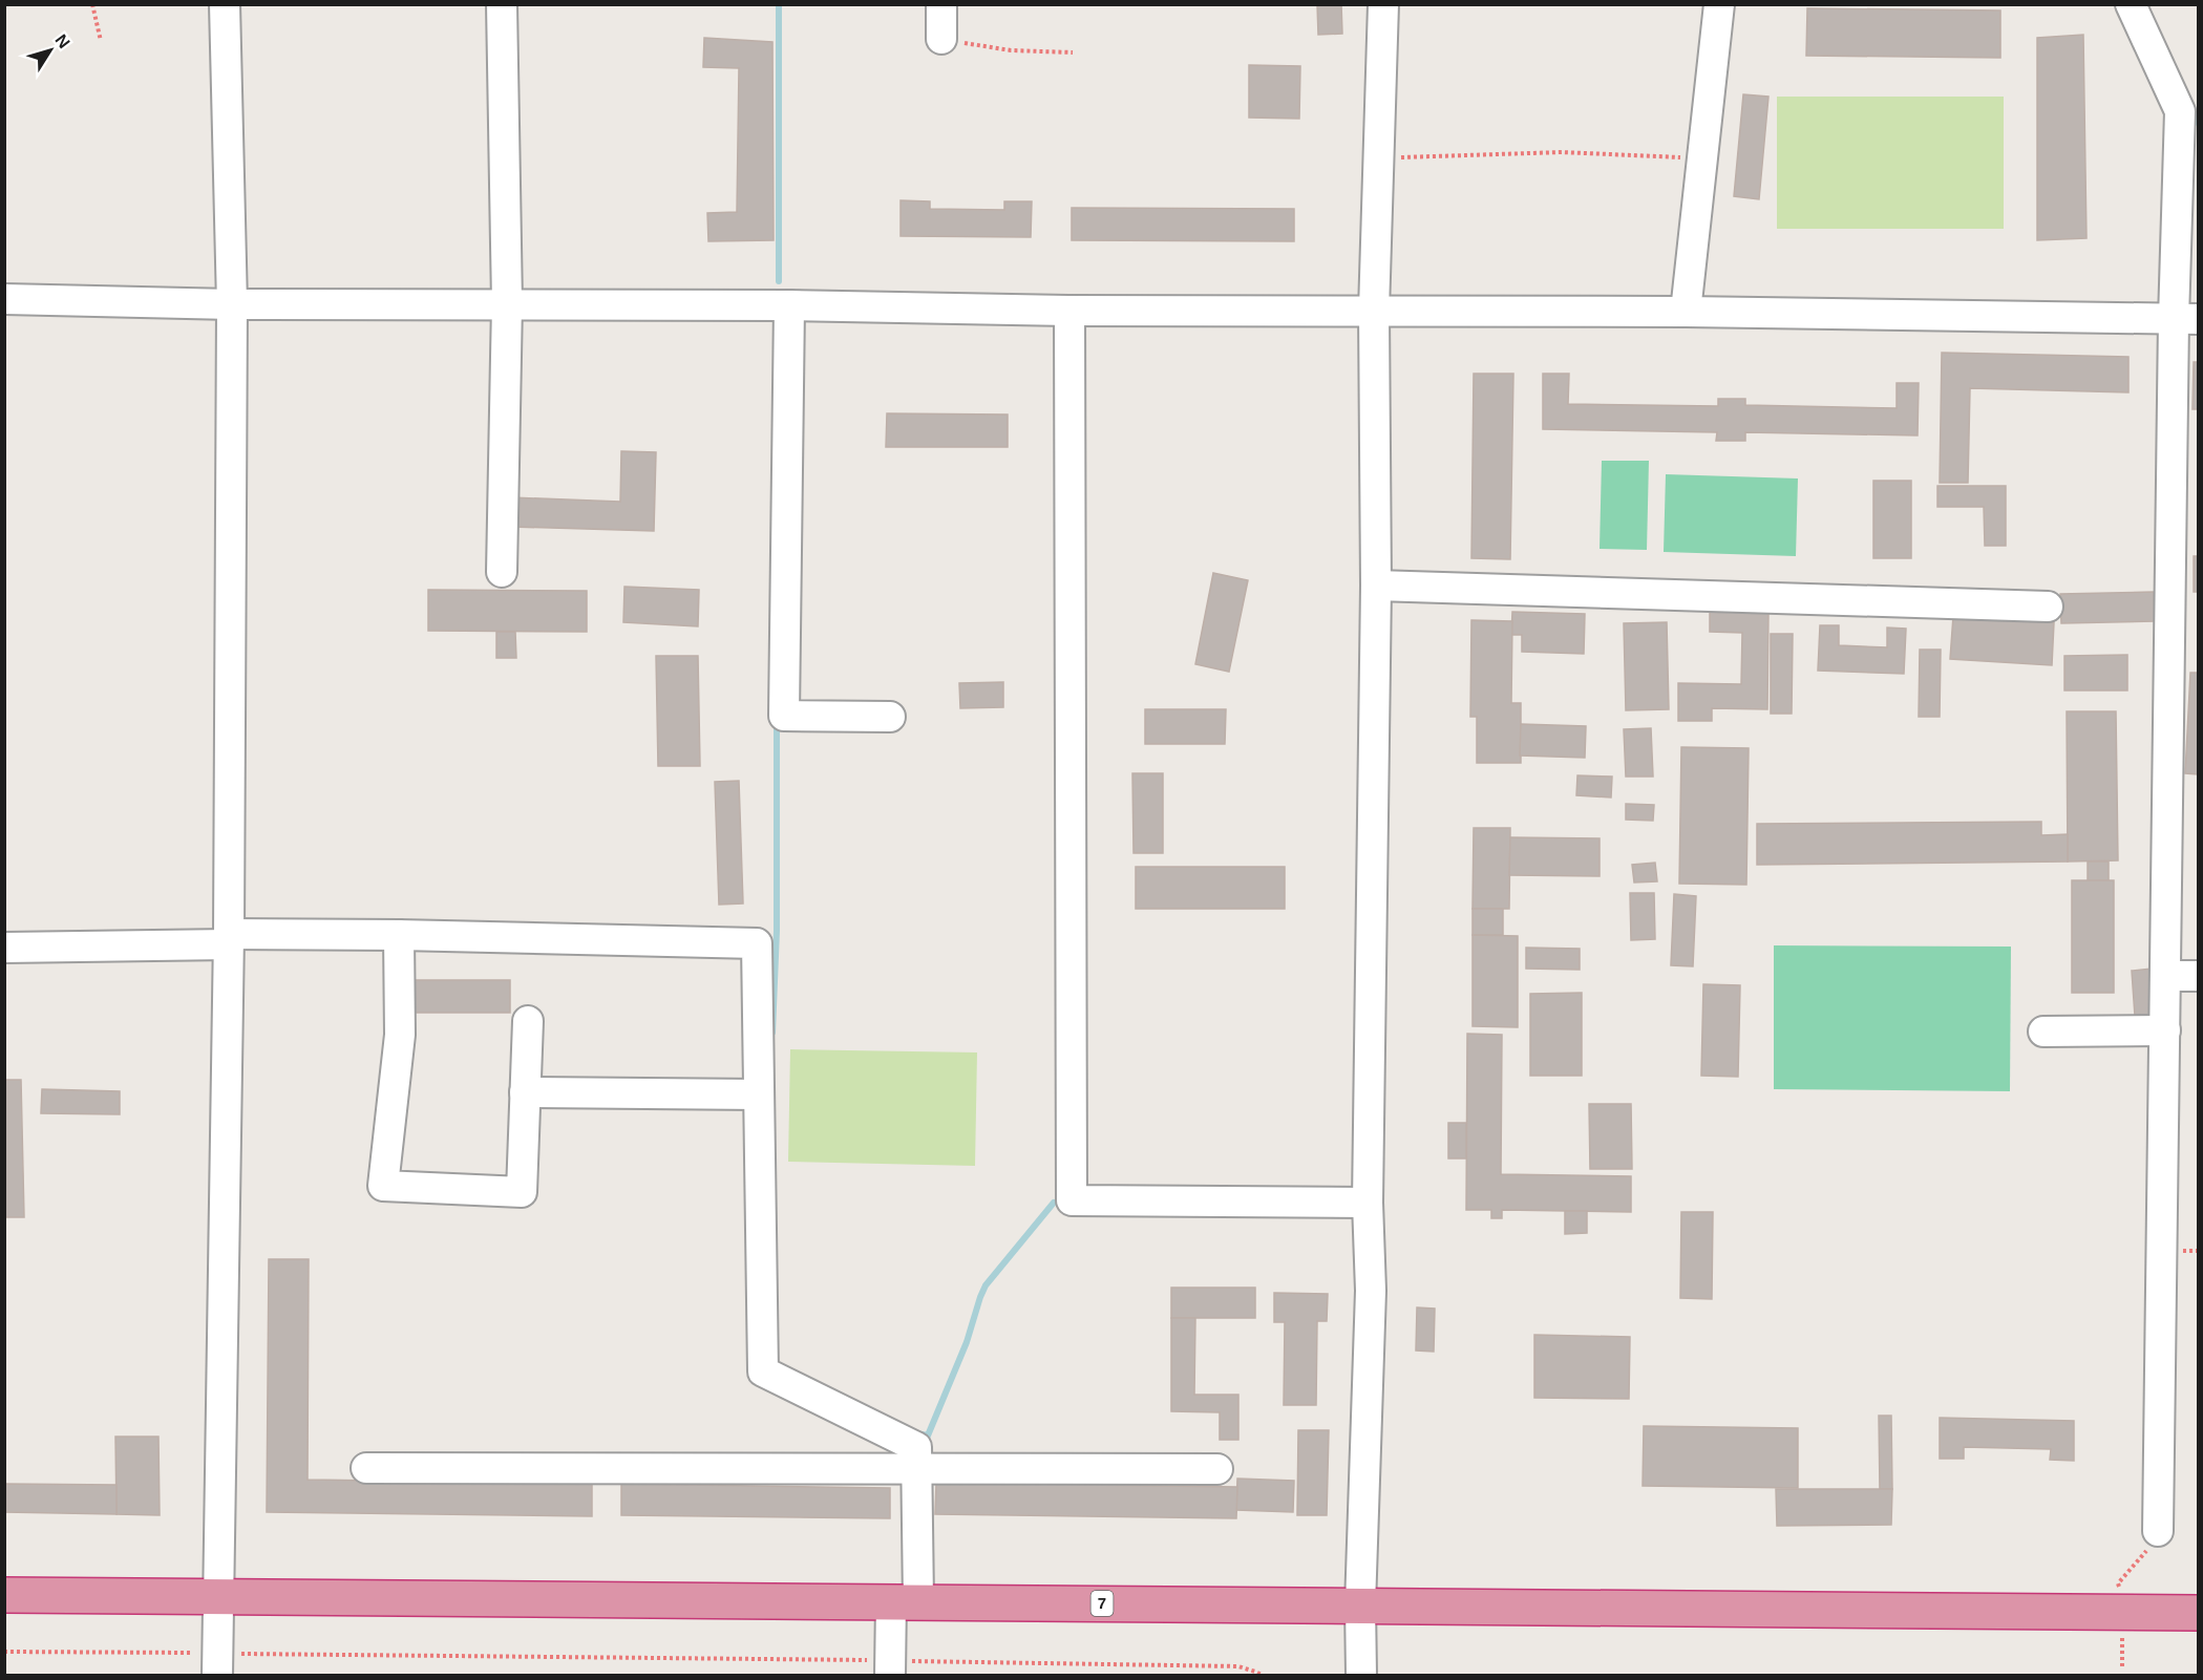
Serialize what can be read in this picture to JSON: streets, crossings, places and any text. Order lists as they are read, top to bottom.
{
  "streets": {
    "highway": ["7"]
  },
  "north": "top right"
}
